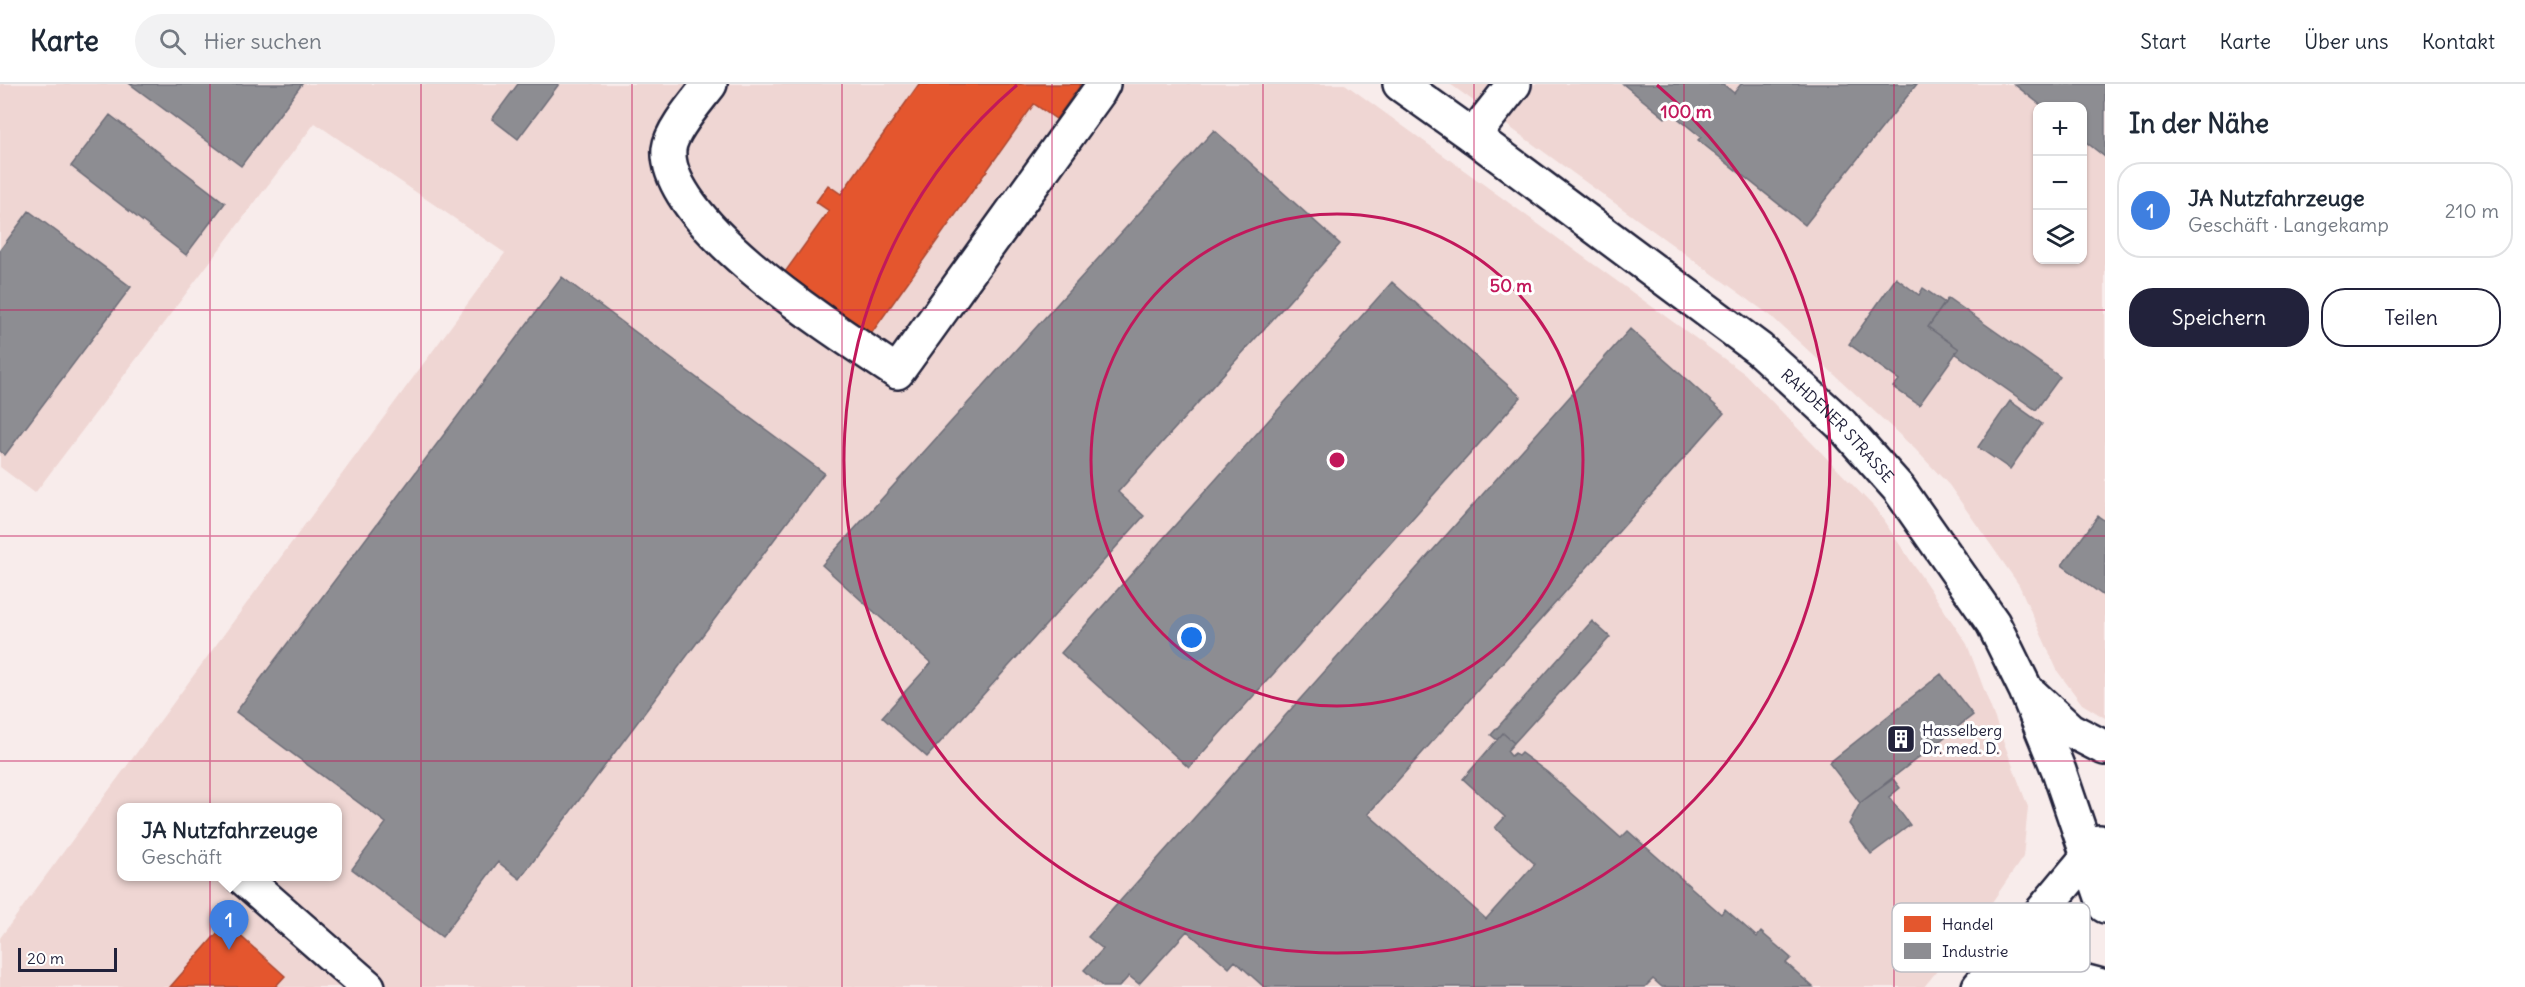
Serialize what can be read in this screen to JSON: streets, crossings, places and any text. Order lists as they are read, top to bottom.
{
  "streets": {
    "street": ["RAHDENER STRASSE"]
  },
  "places": {
    "building": ["Hasselberg Dr. med. D."]
  },
  "legend": ["Handel", "Industrie"],
  "scale_bar": "20 m",
  "page": {
    "header": "Karte",
    "search": "Hier suchen",
    "nav": [
      "Start",
      "Karte",
      "Über uns",
      "Kontakt"
    ],
    "heading": "In der Nähe",
    "map_buttons": ["+", "−"],
    "list": [
      {
        "mark": "1",
        "name": "JA Nutzfahrzeuge",
        "note": "Geschäft · Langekamp",
        "value": "210 m"
      }
    ],
    "buttons": ["Speichern", "Teilen"],
    "popup": ["JA Nutzfahrzeuge", "Geschäft"],
    "pins": "1",
    "scale": "20 m"
  },
  "rings": ["100 m", "50 m"]
}
